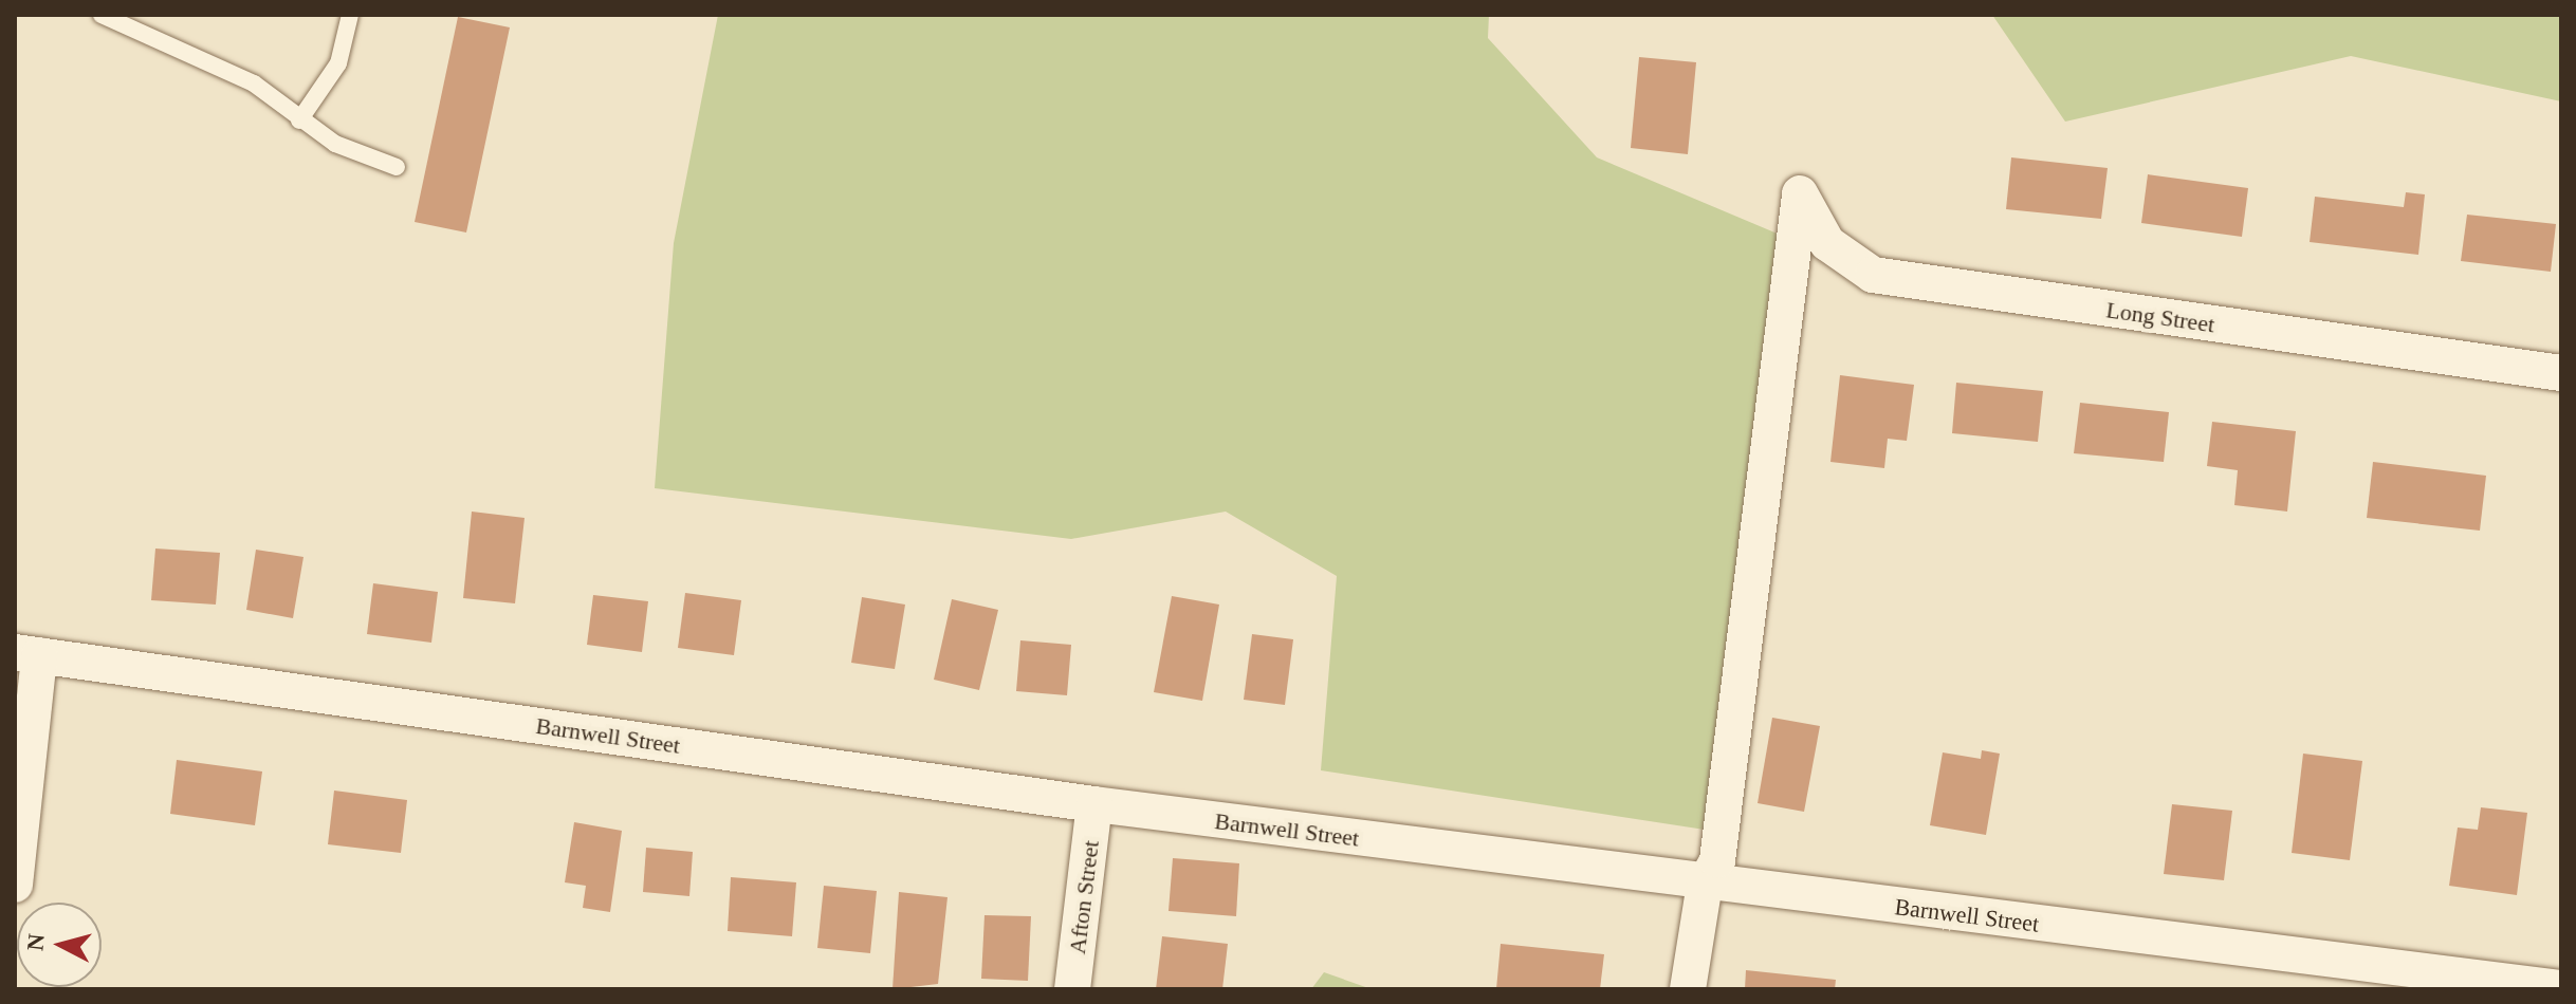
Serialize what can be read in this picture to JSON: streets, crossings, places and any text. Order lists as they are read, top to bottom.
{
  "streets": {
    "street": ["Long Street", "Barnwell Street", "Afton Street"]
  },
  "crossings": [
    ["Long Street", "Barnwell Street"],
    ["Barnwell Street", "Afton Street"]
  ],
  "north": "left"
}
